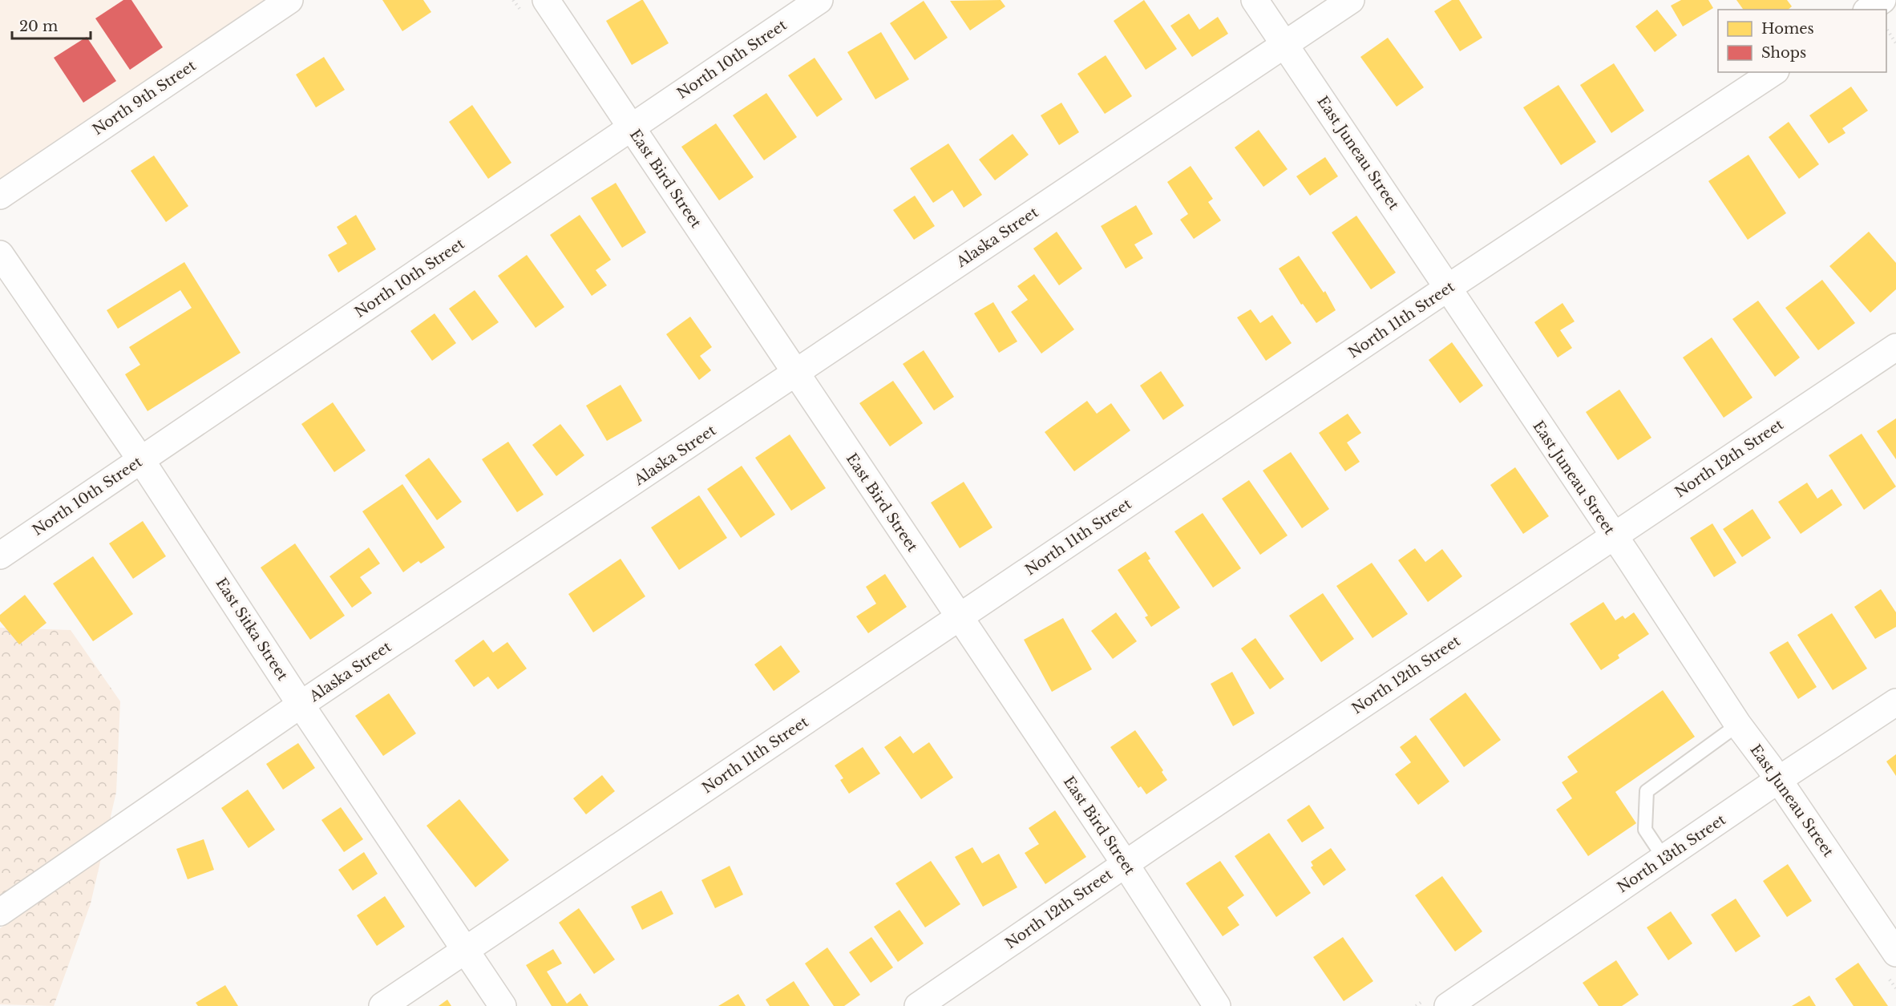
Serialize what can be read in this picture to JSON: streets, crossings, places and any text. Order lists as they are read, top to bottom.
{
  "streets": {
    "street": [
      "North 10th Street",
      "North 9th Street",
      "East Juneau Street",
      "East Bird Street",
      "Alaska Street",
      "North 11th Street",
      "North 12th Street",
      "East Sitka Street",
      "North 13th Street"
    ]
  },
  "crossings": [
    ["North 10th Street", "East Bird Street"],
    ["North 10th Street", "East Sitka Street"],
    ["East Juneau Street", "Alaska Street"],
    ["East Juneau Street", "North 11th Street"],
    ["East Juneau Street", "North 12th Street"],
    ["East Juneau Street", "North 13th Street"],
    ["East Bird Street", "Alaska Street"],
    ["East Bird Street", "North 11th Street"],
    ["East Bird Street", "North 12th Street"],
    ["Alaska Street", "East Sitka Street"],
    ["North 11th Street", "East Sitka Street"]
  ],
  "legend": ["Homes", "Shops"],
  "scale_bar": "20 m"
}
